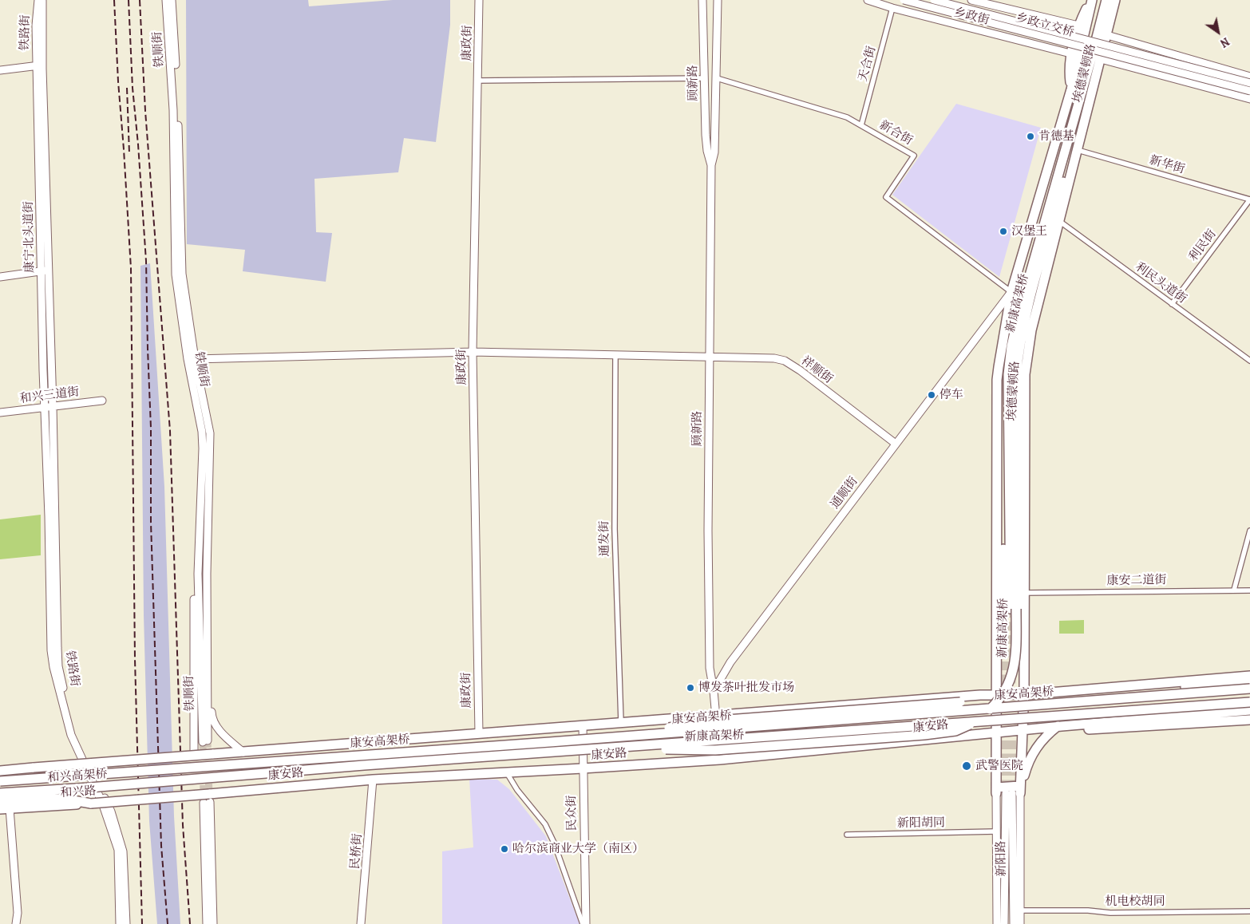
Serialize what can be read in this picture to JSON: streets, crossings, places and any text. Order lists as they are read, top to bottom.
{
  "streets": {
    "highway": [
      "埃德蒙顿路",
      "新康高架桥",
      "康安高架桥",
      "康安路",
      "和兴高架桥",
      "和兴路"
    ],
    "main road": [
      "乡政街",
      "乡政立交桥",
      "铁路街",
      "康政街",
      "铁顺街",
      "顾新路",
      "康宁北头道街",
      "祥顺街",
      "和兴三道街",
      "通顺街",
      "民众街",
      "民桥街",
      "新阳路"
    ],
    "street": [
      "天合街",
      "新合街",
      "新华街",
      "利民街",
      "利民头道街",
      "通发街",
      "康安二道街",
      "新阳胡同",
      "机电校胡同"
    ]
  },
  "crossings": [
    ["乡政街", "天合街"],
    ["铁路街", "康宁北头道街"],
    ["铁路街", "和兴三道街"],
    ["康政街", "祥顺街"],
    ["铁顺街", "祥顺街"],
    ["天合街", "新合街"],
    ["埃德蒙顿路", "新合街"],
    ["埃德蒙顿路", "新华街"],
    ["埃德蒙顿路", "利民头道街"],
    ["埃德蒙顿路", "新康高架桥"],
    ["埃德蒙顿路", "通顺街"],
    ["埃德蒙顿路", "康安二道街"],
    ["埃德蒙顿路", "康安路"],
    ["埃德蒙顿路", "新阳路"],
    ["顾新路", "新合街"],
    ["顾新路", "祥顺街"],
    ["顾新路", "通顺街"],
    ["新合街", "通顺街"],
    ["新华街", "利民街"],
    ["新华街", "新康高架桥"],
    ["康宁北头道街", "和兴三道街"],
    ["利民街", "利民头道街"],
    ["新康高架桥", "康安高架桥"],
    ["祥顺街", "通顺街"],
    ["祥顺街", "通发街"],
    ["康安高架桥", "和兴高架桥"],
    ["康安路", "和兴路"],
    ["康安路", "民众街"],
    ["康安路", "民桥街"]
  ],
  "places": [
    "肯德基",
    "汉堡王",
    "停车",
    "博发茶叶批发市场",
    "武警医院",
    "哈尔滨商业大学（南区）"
  ],
  "north": "bottom right"
}
